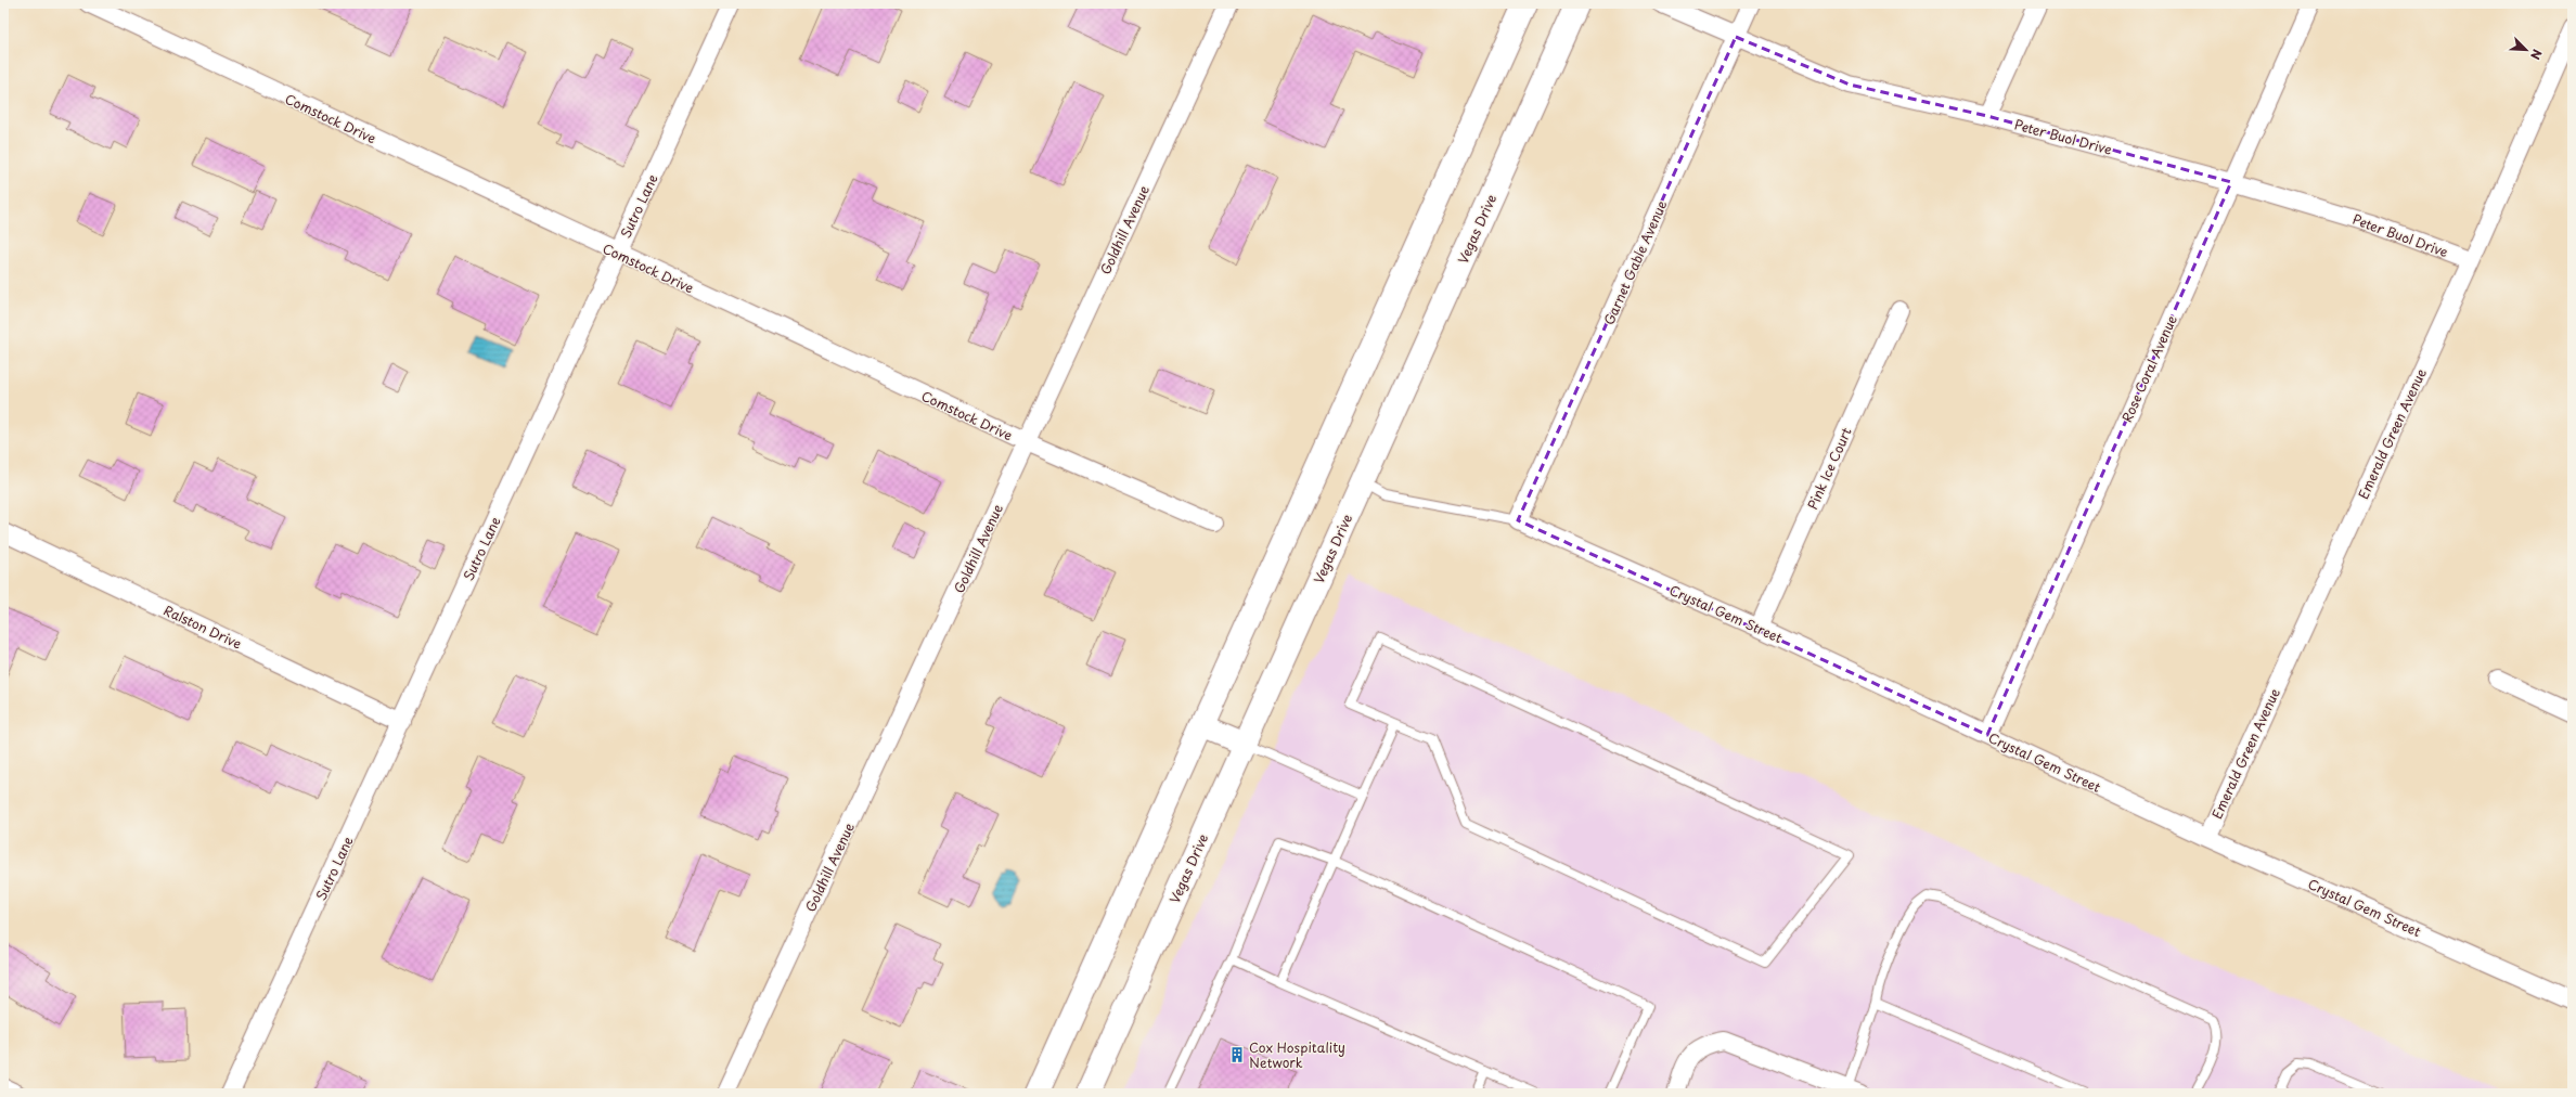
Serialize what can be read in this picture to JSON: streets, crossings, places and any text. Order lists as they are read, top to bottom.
{
  "streets": {
    "main road": ["Vegas Drive"],
    "street": [
      "Comstock Drive",
      "Peter Buol Drive",
      "Sutro Lane",
      "Goldhill Avenue",
      "Garnet Gable Avenue",
      "Rose Coral Avenue",
      "Emerald Green Avenue",
      "Pink Ice Court",
      "Crystal Gem Street",
      "Ralston Drive"
    ]
  },
  "crossings": [
    ["Comstock Drive", "Sutro Lane"],
    ["Comstock Drive", "Goldhill Avenue"],
    ["Peter Buol Drive", "Garnet Gable Avenue"],
    ["Peter Buol Drive", "Rose Coral Avenue"],
    ["Peter Buol Drive", "Emerald Green Avenue"],
    ["Sutro Lane", "Ralston Drive"],
    ["Garnet Gable Avenue", "Crystal Gem Street"],
    ["Rose Coral Avenue", "Crystal Gem Street"],
    ["Emerald Green Avenue", "Crystal Gem Street"],
    ["Pink Ice Court", "Crystal Gem Street"]
  ],
  "places": {
    "building": ["Cox Hospitality Network"]
  },
  "north": "bottom right"
}
